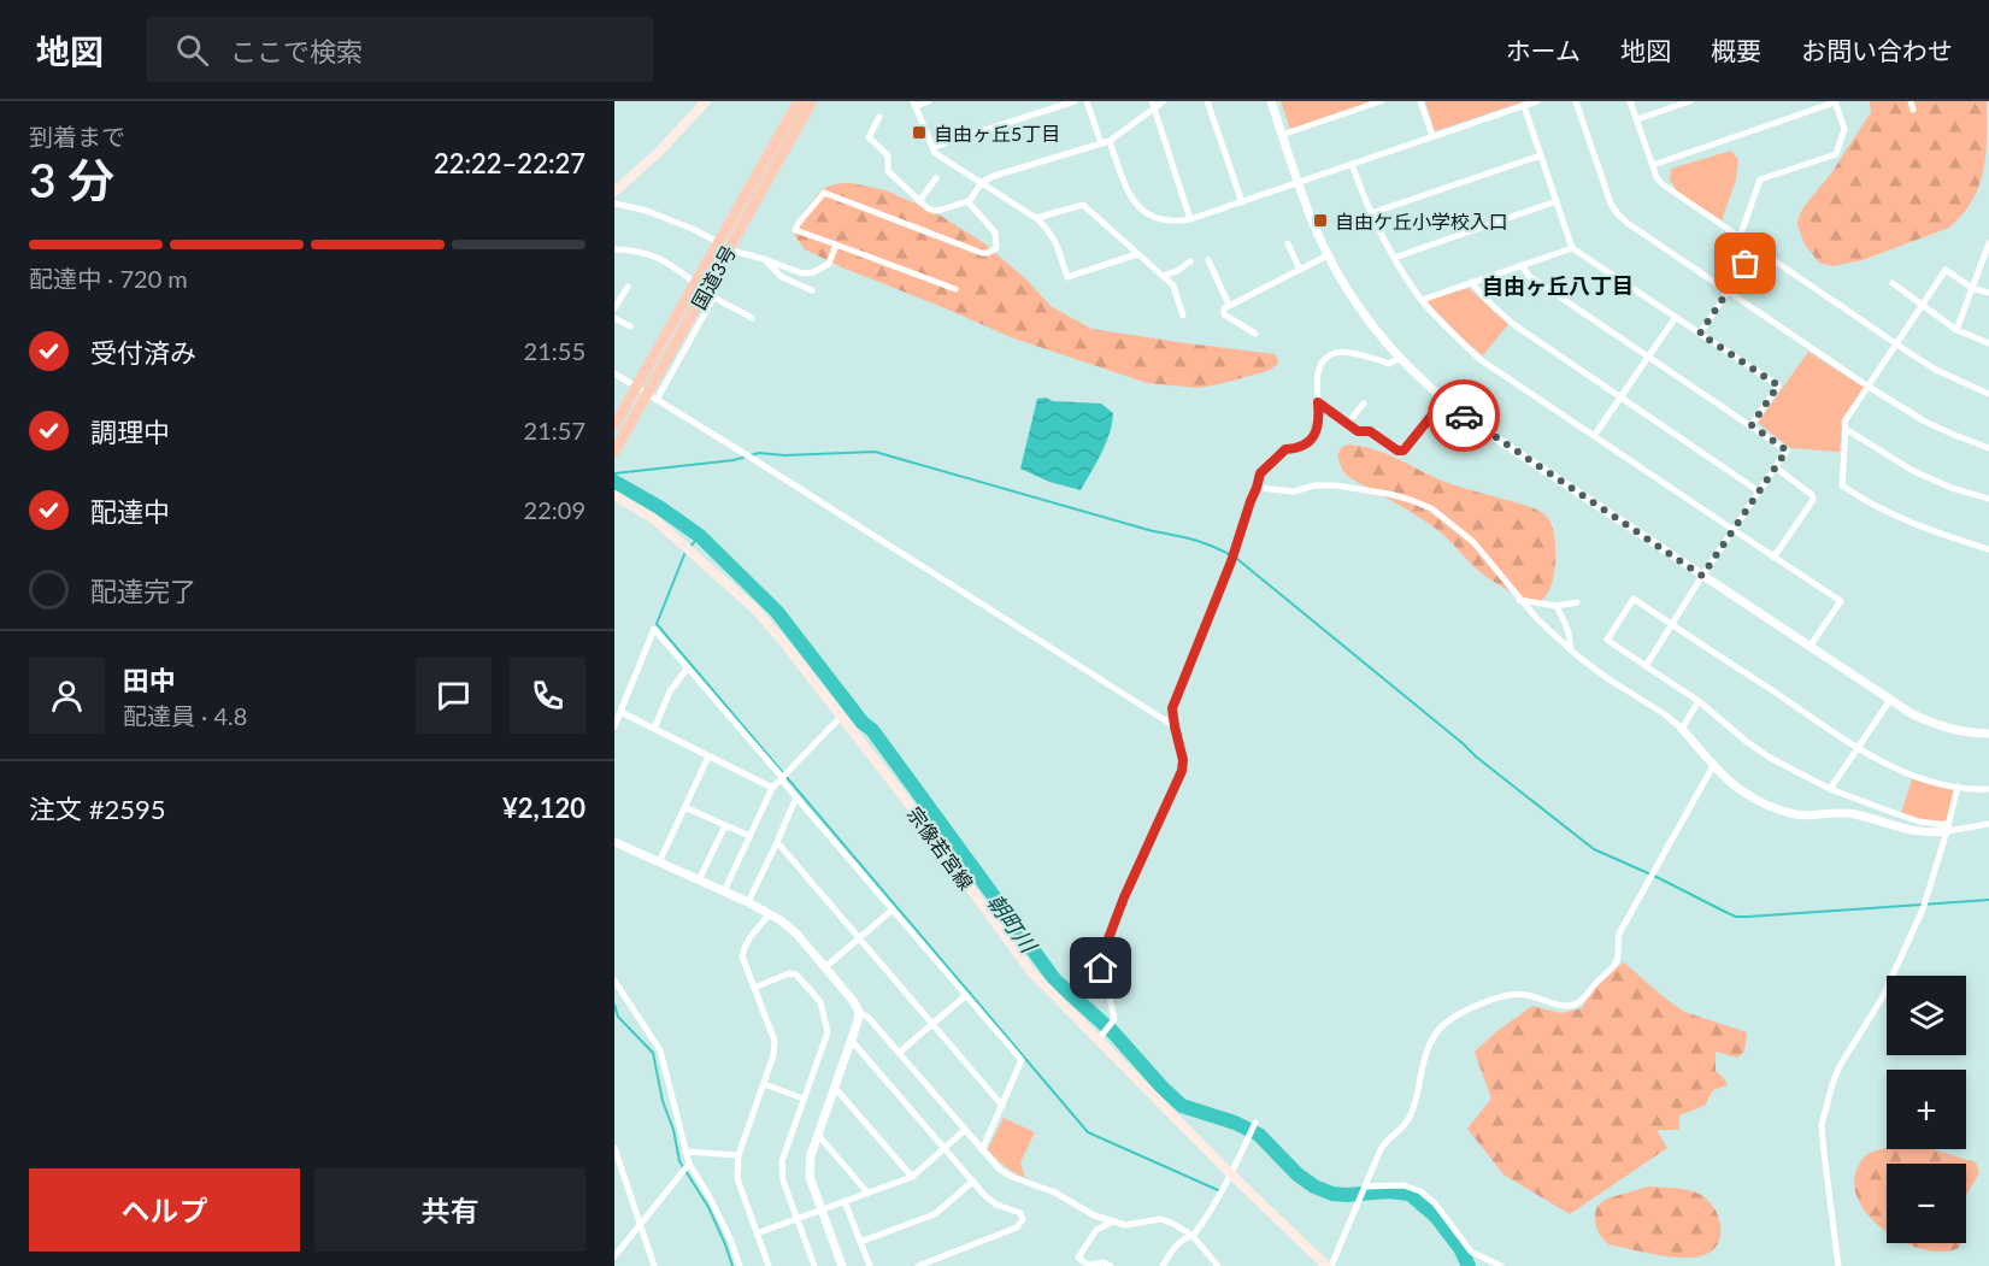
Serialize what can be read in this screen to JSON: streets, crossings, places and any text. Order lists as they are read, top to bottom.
{
  "streets": {
    "highway": ["国道3号"],
    "main road": ["宗像若宮線"]
  },
  "districts": ["自由ヶ丘八丁目"],
  "water": ["朝町川"],
  "places": {
    "transit": ["自由ヶ丘5丁目", "自由ケ丘小学校入口"]
  },
  "page": {
    "header": "地図",
    "search": "ここで検索",
    "nav": [
      "ホーム",
      "地図",
      "概要",
      "お問い合わせ"
    ],
    "heading": ["3 分", "到着まで", "22:22–22:27"],
    "panel": [
      "田中",
      "配達員 · 4.8",
      "注文 #2595",
      "¥2,120"
    ],
    "bar": "配達中 · 720 m",
    "list": [
      ["受付済み", "21:55"],
      ["調理中", "21:57"],
      ["配達中", "22:09"],
      "配達完了"
    ],
    "map_buttons": ["+", "−"],
    "buttons": ["ヘルプ", "共有"]
  }
}
